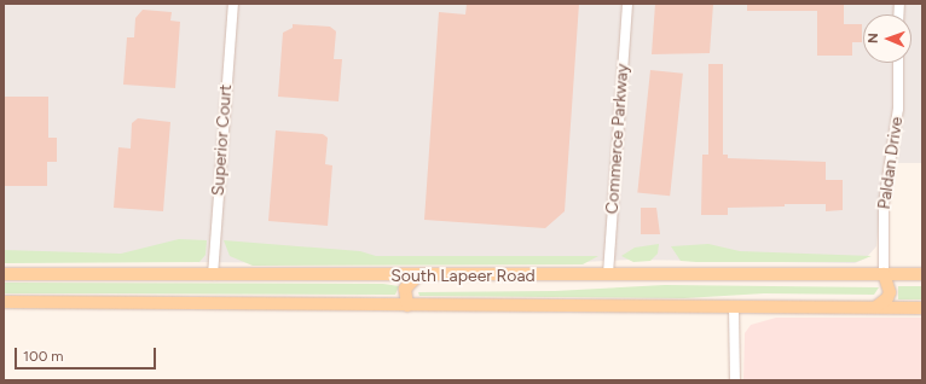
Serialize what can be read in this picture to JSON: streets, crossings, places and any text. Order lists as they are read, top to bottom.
{
  "streets": {
    "main road": ["South Lapeer Road"],
    "street": ["Commerce Parkway", "Superior Court", "Paldan Drive"]
  },
  "crossings": [
    ["Commerce Parkway", "South Lapeer Road"],
    ["Superior Court", "South Lapeer Road"],
    ["Paldan Drive", "South Lapeer Road"]
  ],
  "scale_bar": "100 m",
  "north": "left"
}
